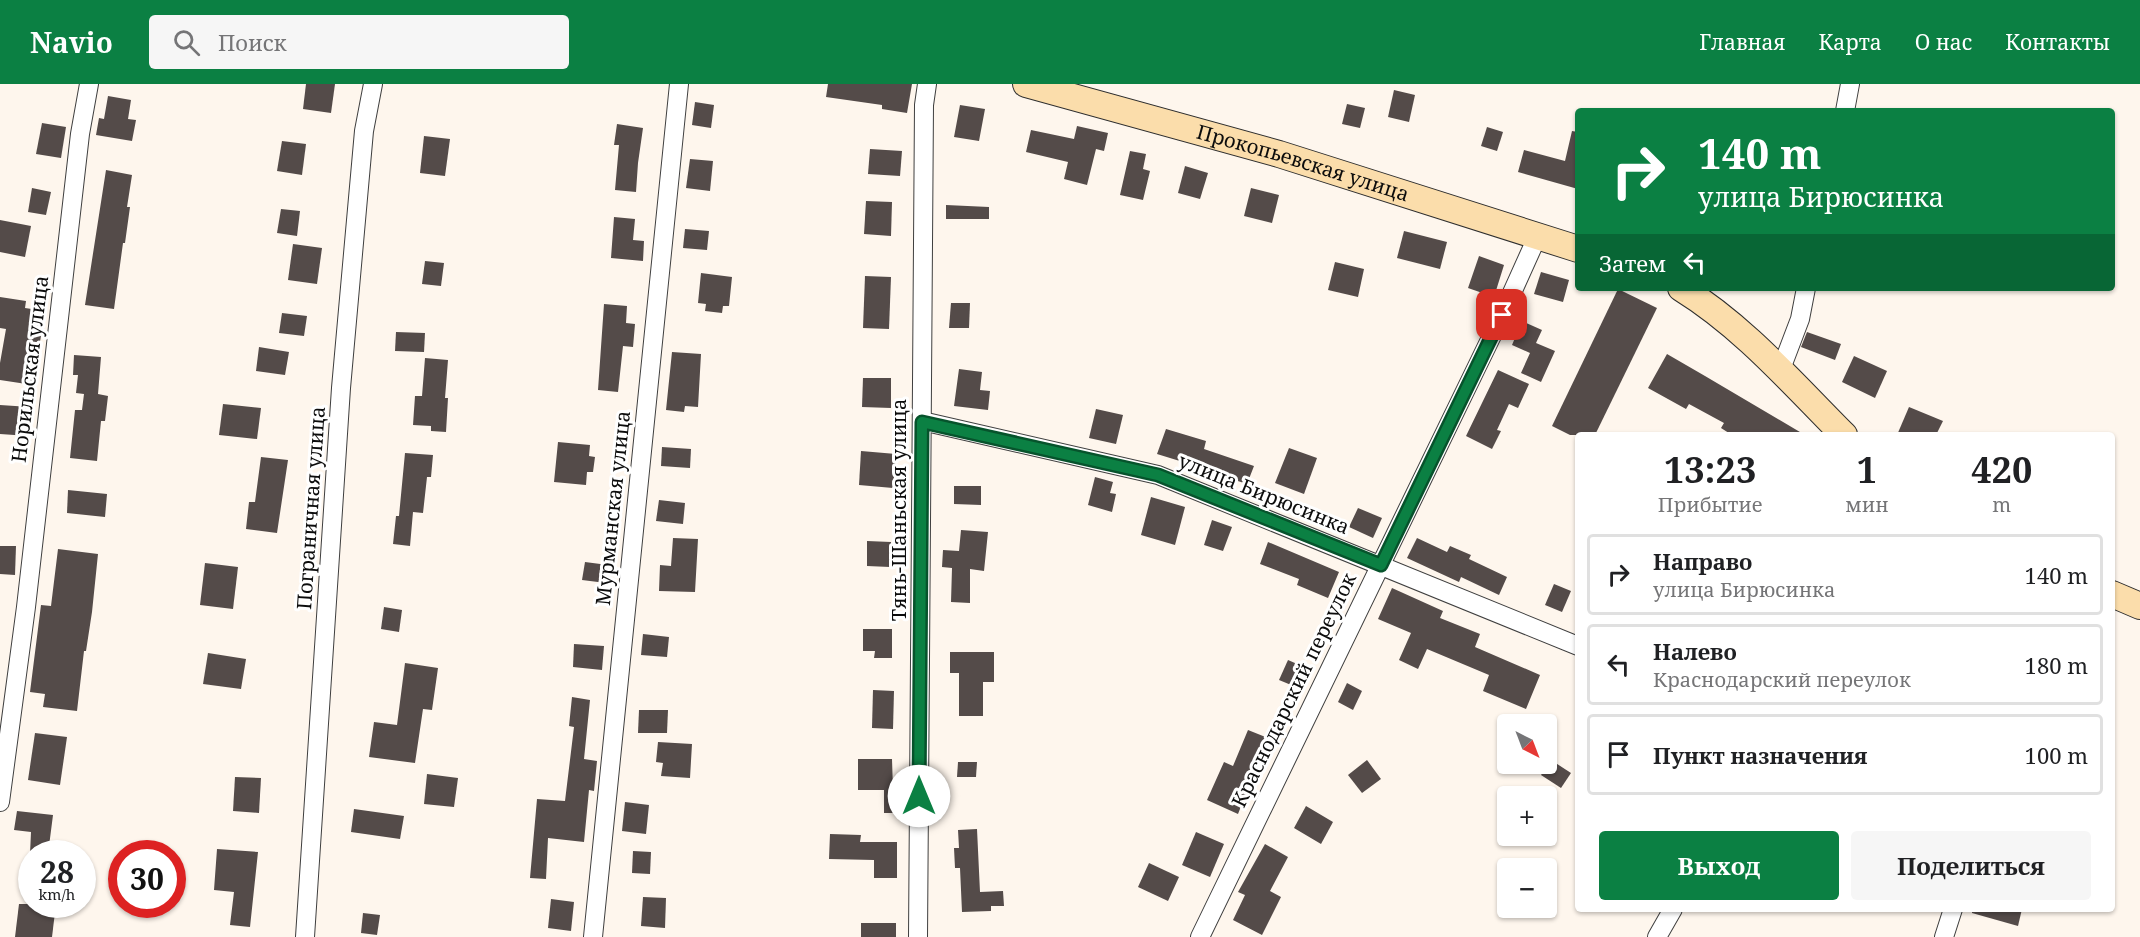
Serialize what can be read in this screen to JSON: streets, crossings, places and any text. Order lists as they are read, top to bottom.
{
  "streets": {
    "main road": ["Прокопьевская улица"],
    "street": [
      "Норильская улица",
      "улица Бирюсинка",
      "Пограничная улица",
      "Мурманская улица",
      "Тянь-Шаньская улица",
      "Краснодарский переулок"
    ]
  },
  "crossings": [
    ["Прокопьевская улица", "Краснодарский переулок"],
    ["улица Бирюсинка", "Тянь-Шаньская улица"],
    ["улица Бирюсинка", "Краснодарский переулок"]
  ],
  "north": "bottom right",
  "page": {
    "header": "Navio",
    "search": "Поиск",
    "nav": [
      "Главная",
      "Карта",
      "О нас",
      "Контакты"
    ],
    "turn": ["140 m", "улица Бирюсинка"],
    "then": "Затем",
    "eta": [
      "13:23",
      "Прибытие",
      "1",
      "мин",
      "420",
      "m"
    ],
    "list": [
      {
        "name": "Направо",
        "note": "улица Бирюсинка",
        "value": "140 m"
      },
      {
        "name": "Налево",
        "note": "Краснодарский переулок",
        "value": "180 m"
      },
      {
        "name": "Пункт назначения",
        "value": "100 m"
      }
    ],
    "map_buttons": ["+", "−"],
    "buttons": ["Выход", "Поделиться"],
    "speed": "28 km/h",
    "limit": "30"
  }
}
